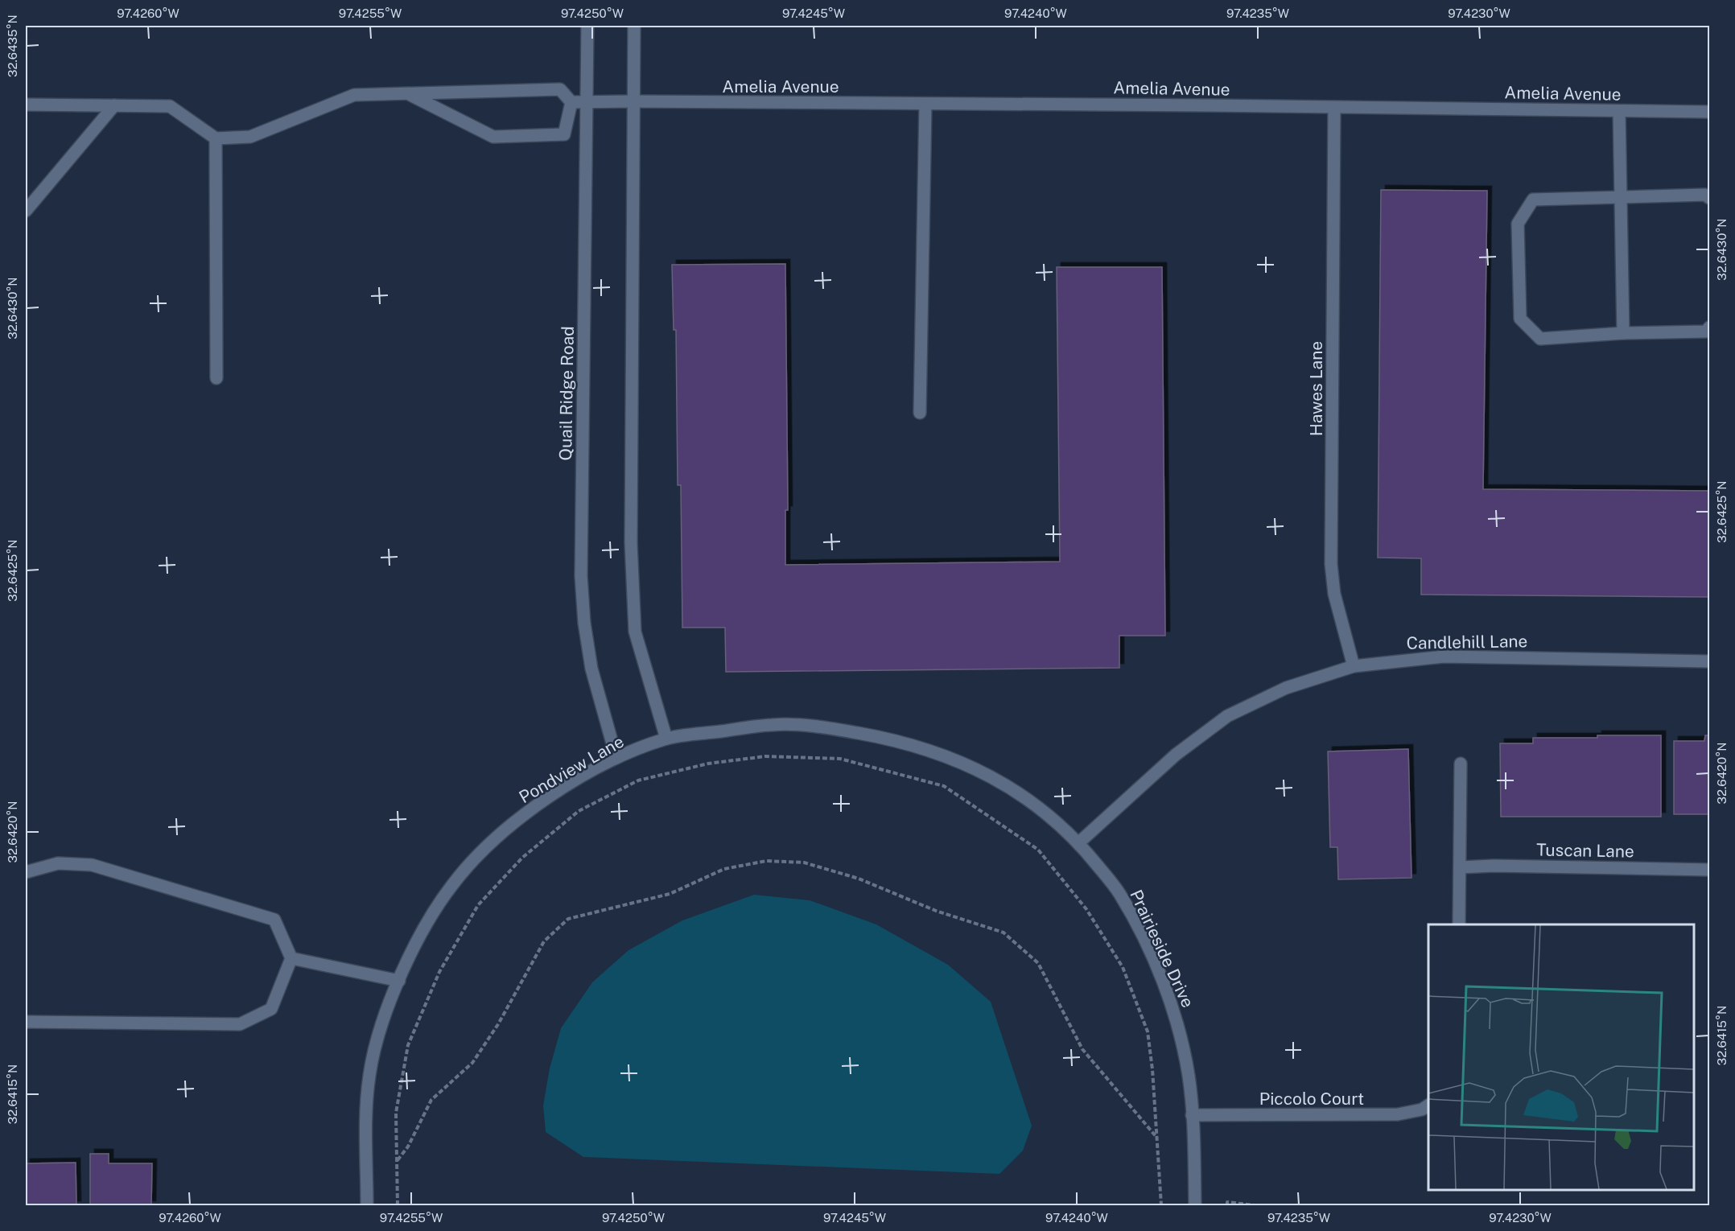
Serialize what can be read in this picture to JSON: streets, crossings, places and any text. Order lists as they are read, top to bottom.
{
  "streets": {
    "street": [
      "Amelia Avenue",
      "Hawes Lane",
      "Quail Ridge Road",
      "Candlehill Lane",
      "Pondview Lane",
      "Tuscan Lane",
      "Prairieside Drive",
      "Piccolo Court"
    ]
  },
  "crossings": [
    ["Amelia Avenue", "Hawes Lane"],
    ["Amelia Avenue", "Quail Ridge Road"],
    ["Hawes Lane", "Candlehill Lane"],
    ["Quail Ridge Road", "Pondview Lane"],
    ["Candlehill Lane", "Prairieside Drive"],
    ["Pondview Lane", "Prairieside Drive"],
    ["Prairieside Drive", "Piccolo Court"]
  ],
  "coordinates": [
    "97.4260°W",
    "97.4255°W",
    "97.4250°W",
    "97.4245°W",
    "97.4240°W",
    "97.4235°W",
    "97.4230°W",
    "32.6435°N",
    "32.6430°N",
    "32.6425°N",
    "32.6420°N",
    "32.6415°N"
  ]
}
